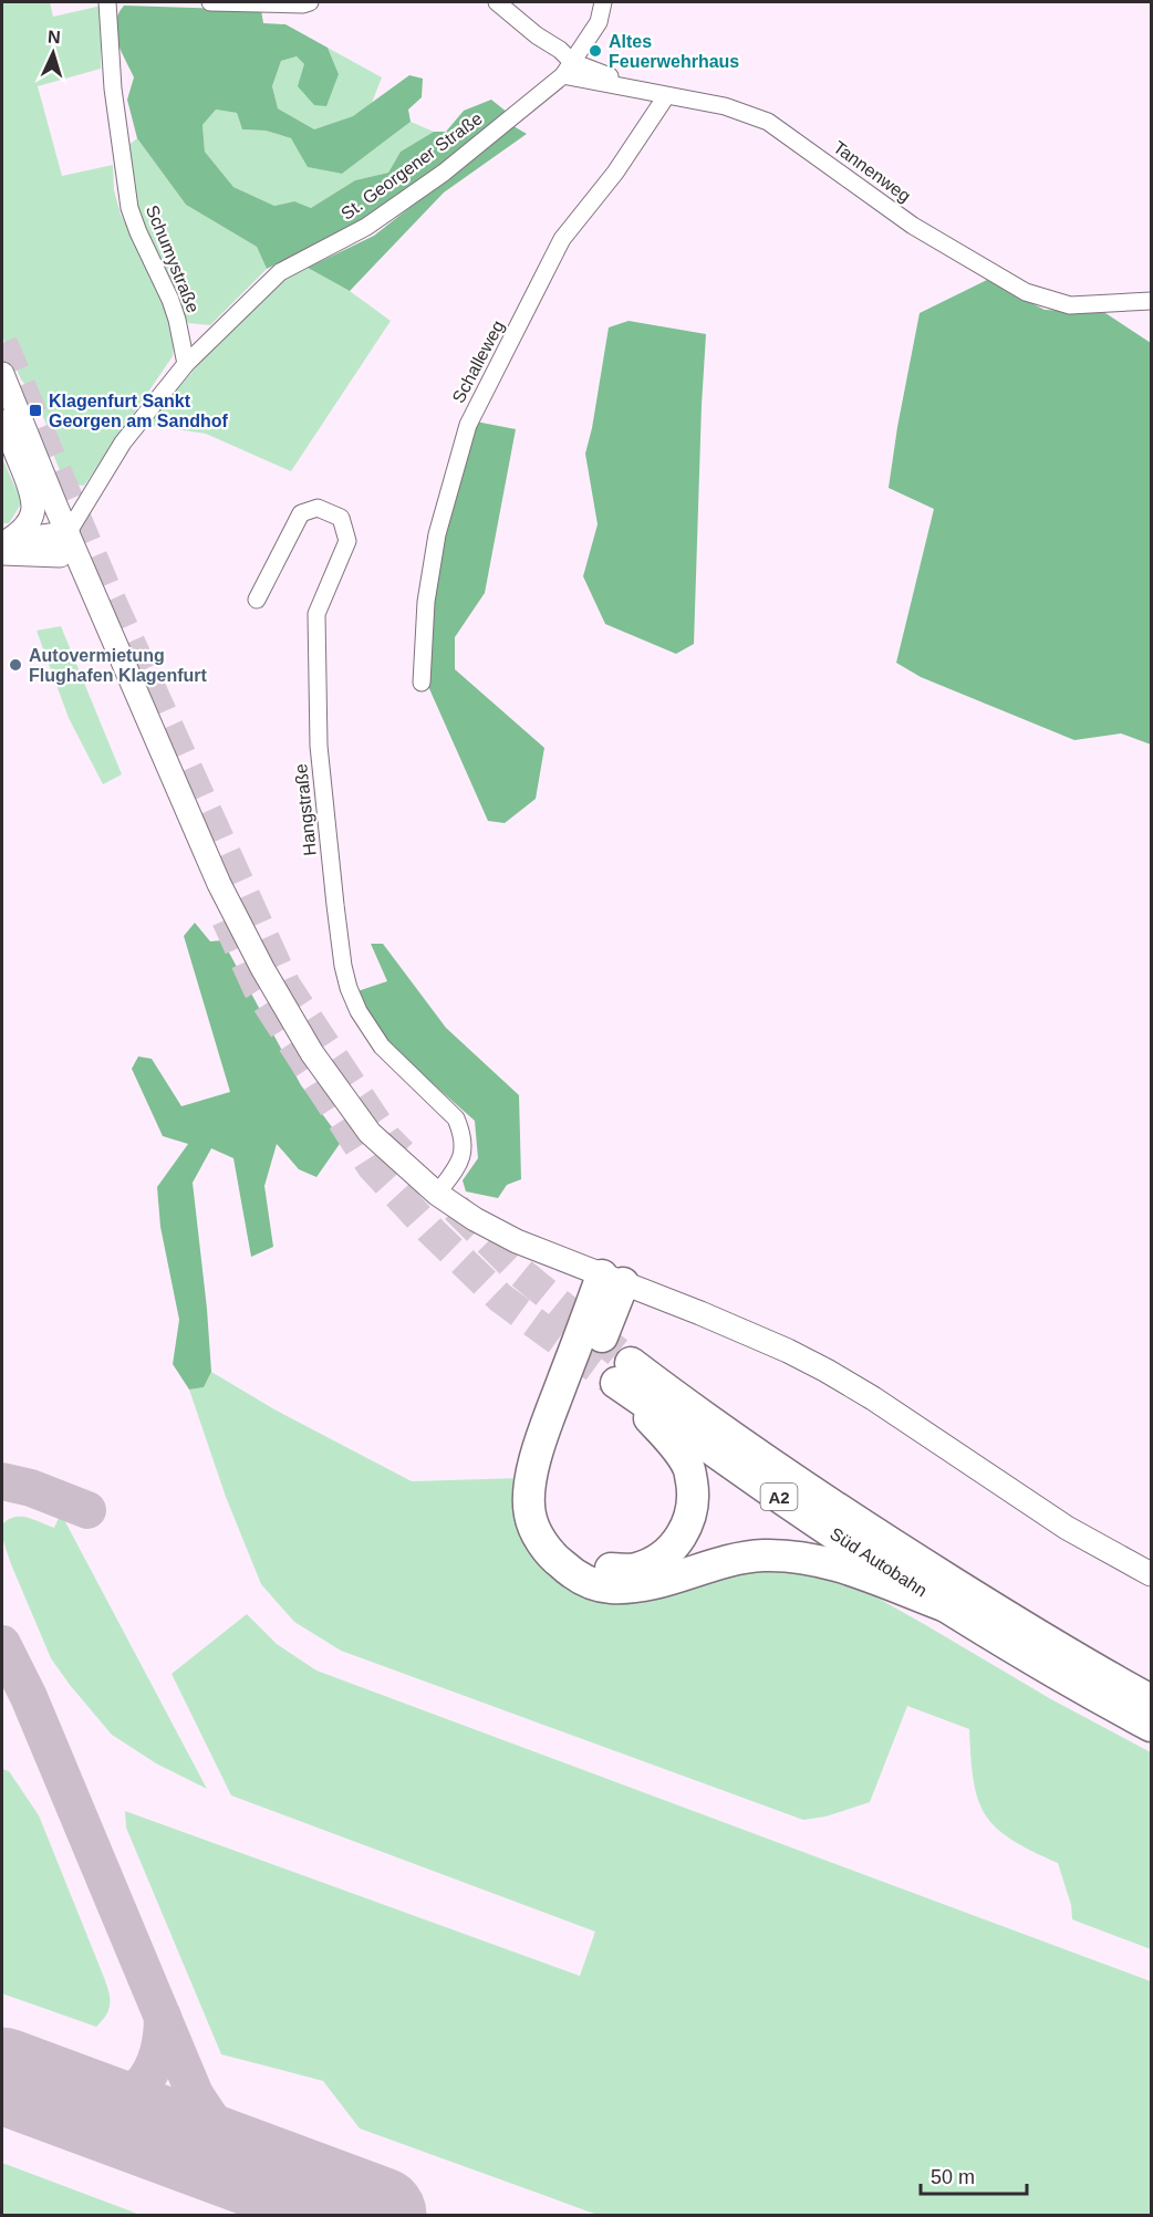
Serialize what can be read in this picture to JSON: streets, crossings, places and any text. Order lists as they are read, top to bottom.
{
  "streets": {
    "highway": ["A2", "Süd Autobahn"],
    "street": [
      "St. Georgener Straße",
      "Tannenweg",
      "Schumystraße",
      "Schalleweg",
      "Hangstraße"
    ]
  },
  "crossings": [
    ["St. Georgener Straße", "Tannenweg"],
    ["St. Georgener Straße", "Schumystraße"],
    ["Tannenweg", "Schalleweg"]
  ],
  "places": {
    "other": ["Altes Feuerwehrhaus", "Autovermietung Flughafen Klagenfurt"],
    "transit": ["Klagenfurt Sankt Georgen am Sandhof"]
  },
  "scale_bar": "50 m",
  "north": "top"
}
